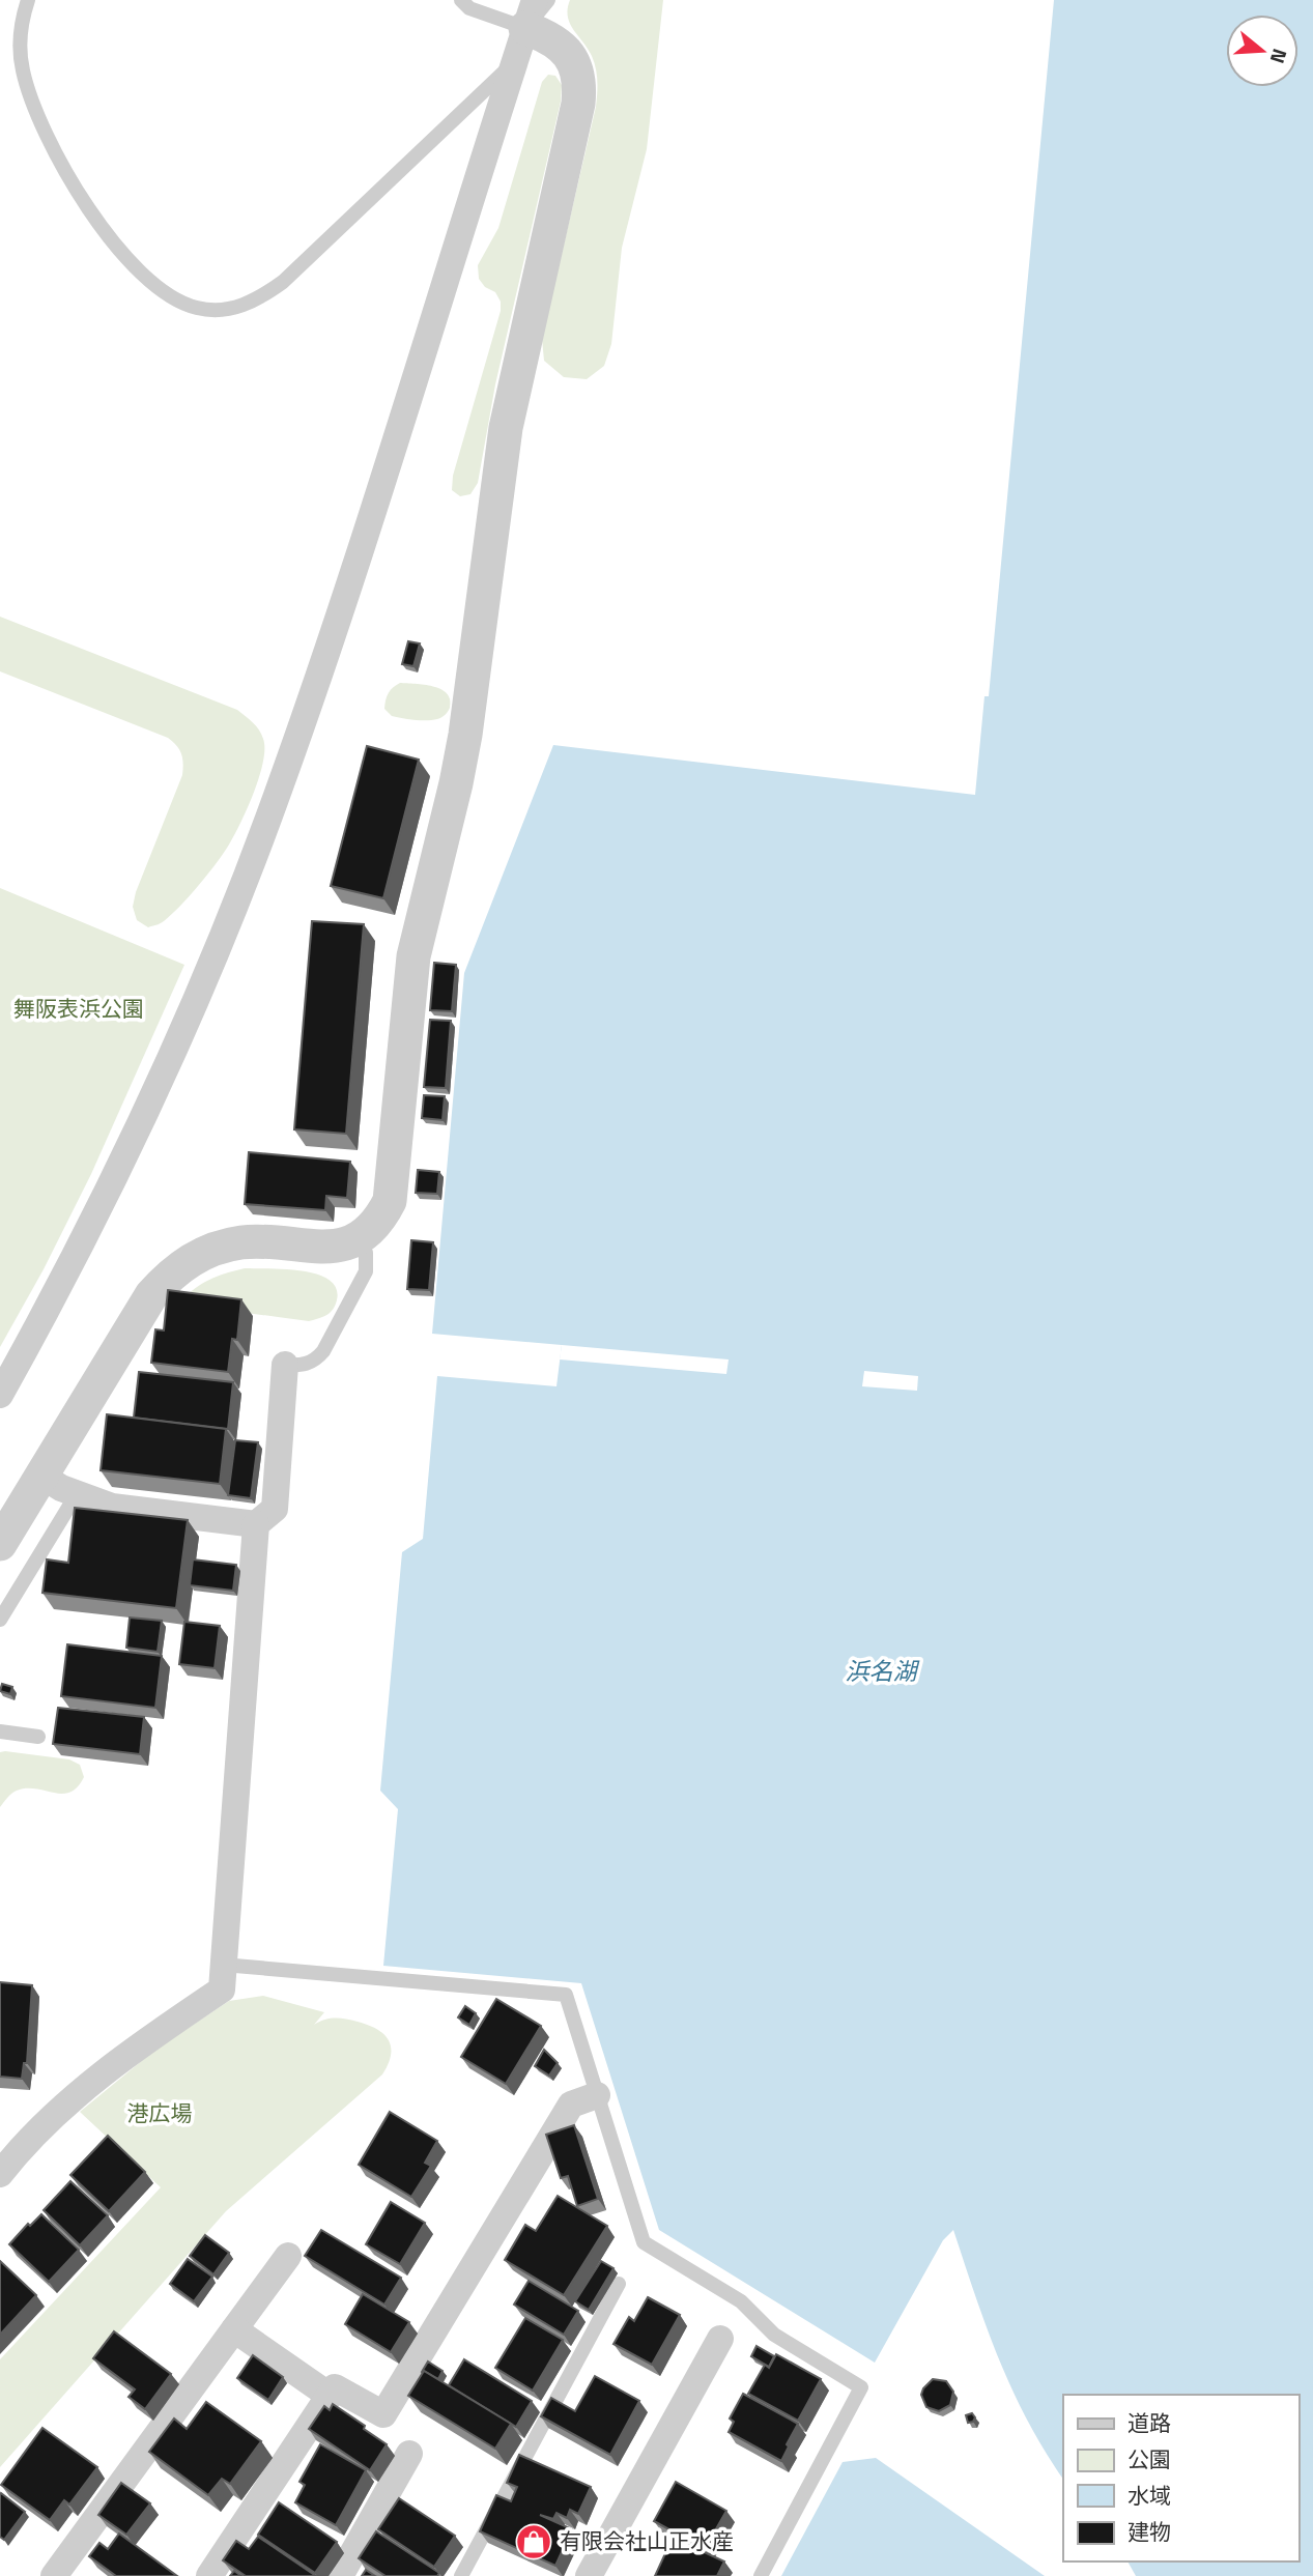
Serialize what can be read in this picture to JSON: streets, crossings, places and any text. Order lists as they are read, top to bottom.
{
  "water": ["浜名湖"],
  "parks": ["舞阪表浜公園", "港広場"],
  "places": {
    "shop": ["有限会社山正水産"]
  },
  "legend": [
    "道路",
    "公園",
    "水域",
    "建物"
  ],
  "north": "right"
}
